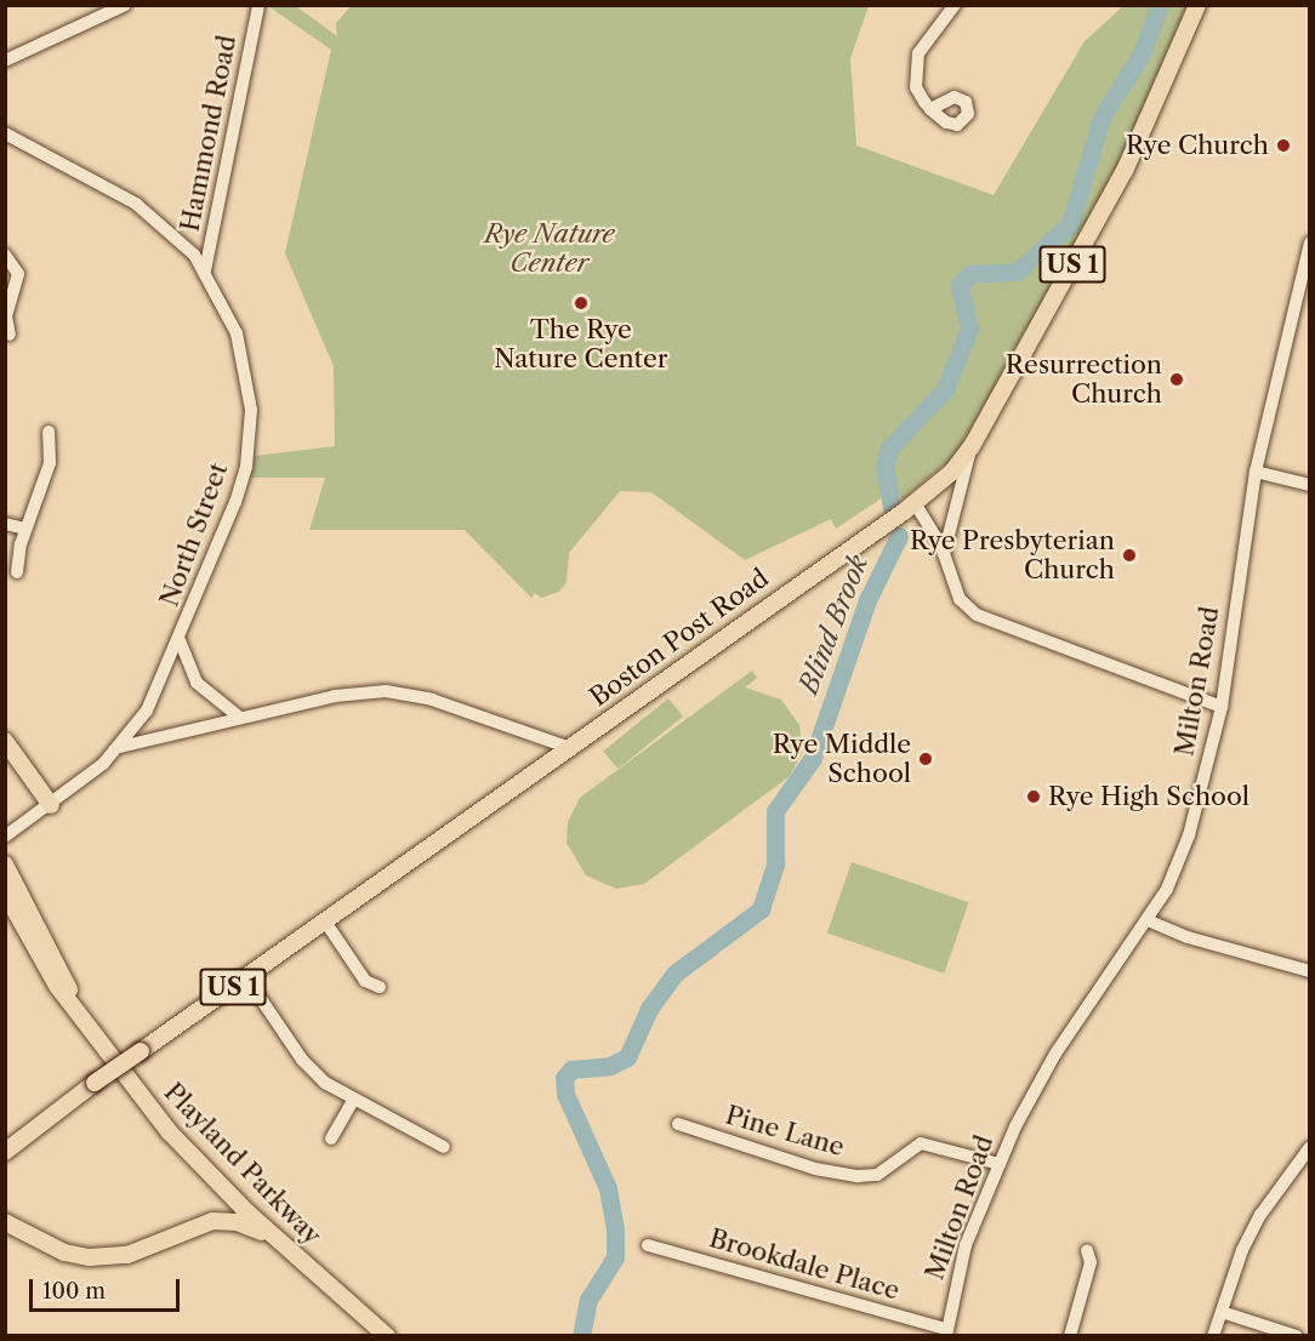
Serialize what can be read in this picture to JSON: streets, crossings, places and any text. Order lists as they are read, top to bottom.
{
  "streets": {
    "main road": ["US 1", "Boston Post Road", "Playland Parkway"],
    "street": [
      "Hammond Road",
      "North Street",
      "Milton Road",
      "Pine Lane",
      "Brookdale Place"
    ]
  },
  "crossings": [
    ["Hammond Road", "North Street"],
    ["Milton Road", "Pine Lane"],
    ["Milton Road", "Brookdale Place"]
  ],
  "water": ["Blind Brook"],
  "parks": ["Rye Nature Center"],
  "places": [
    "Rye Church",
    "The Rye Nature Center",
    "Resurrection Church",
    "Rye Presbyterian Church",
    "Rye Middle School",
    "Rye High School"
  ],
  "scale_bar": "100 m"
}
